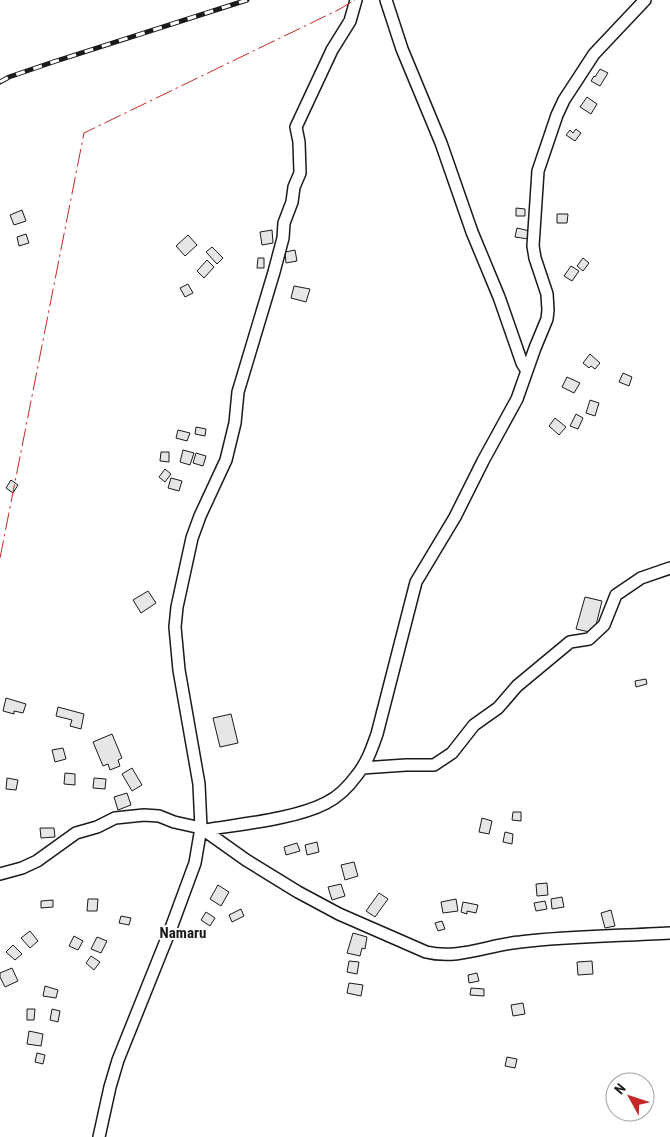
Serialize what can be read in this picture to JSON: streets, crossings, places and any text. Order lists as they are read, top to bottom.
{
  "districts": ["Namaru"],
  "north": "top left"
}
